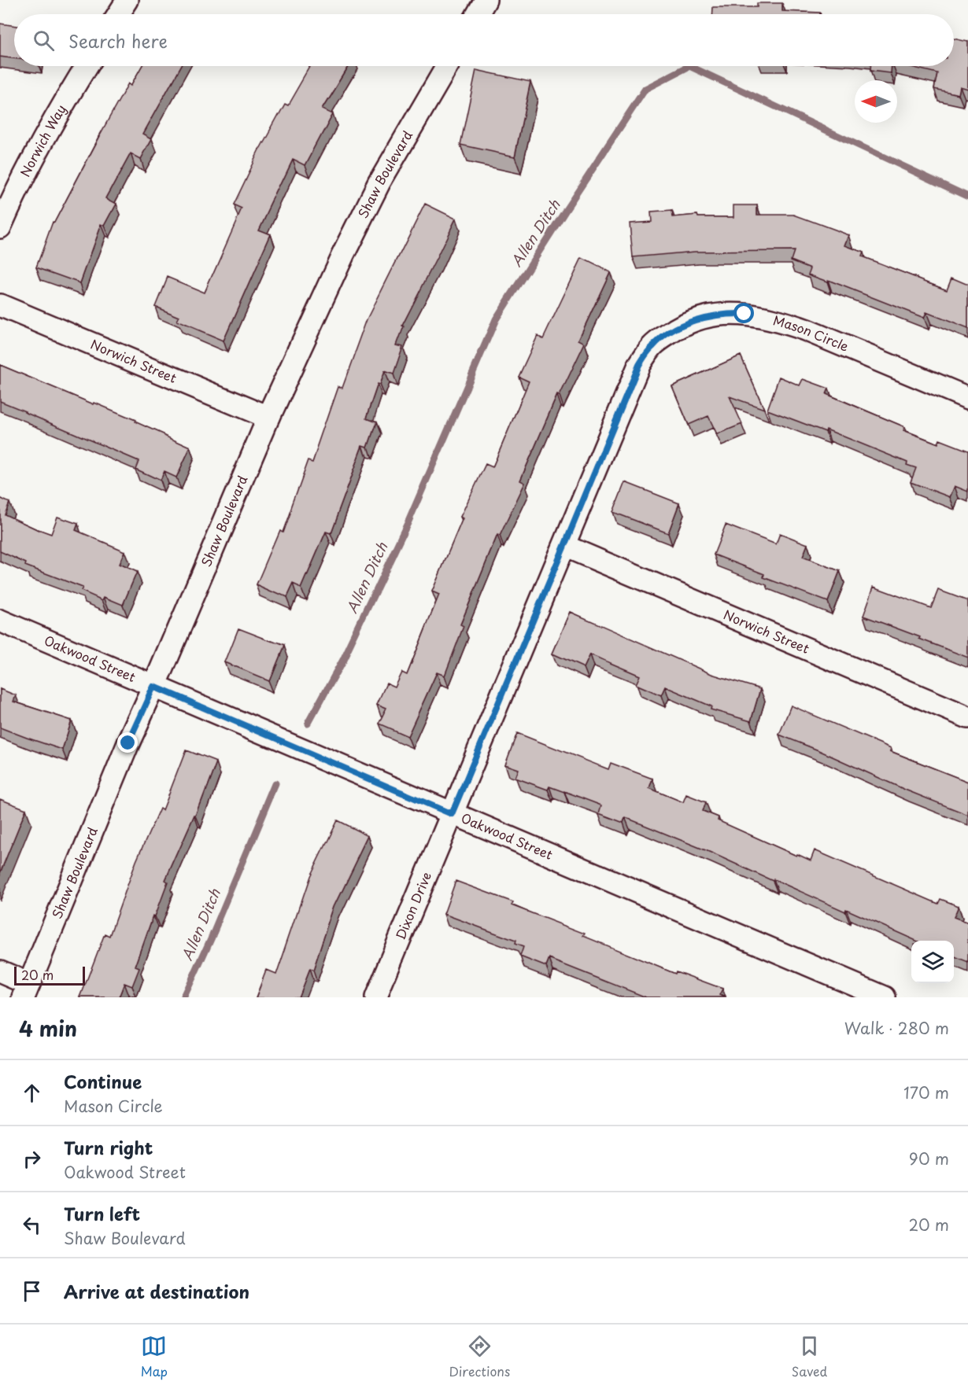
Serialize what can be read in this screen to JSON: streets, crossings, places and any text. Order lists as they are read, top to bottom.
{
  "streets": {
    "street": [
      "Norwich Way",
      "Shaw Boulevard",
      "Mason Circle",
      "Norwich Street",
      "Oakwood Street",
      "Dixon Drive"
    ]
  },
  "crossings": [
    ["Shaw Boulevard", "Norwich Street"],
    ["Shaw Boulevard", "Oakwood Street"],
    ["Mason Circle", "Norwich Street"],
    ["Mason Circle", "Oakwood Street"],
    ["Mason Circle", "Dixon Drive"],
    ["Oakwood Street", "Dixon Drive"]
  ],
  "water": ["Allen Ditch"],
  "scale_bar": "20 m",
  "north": "left",
  "page": {
    "search": "Search here",
    "scale": "20 m",
    "heading": ["4 min", "Walk · 280 m"],
    "list": [
      ["Continue", "Mason Circle", "170 m"],
      ["Turn right", "Oakwood Street", "90 m"],
      ["Turn left", "Shaw Boulevard", "20 m"],
      "Arrive at destination"
    ],
    "nav": ["Map", "Directions", "Saved"]
  }
}
